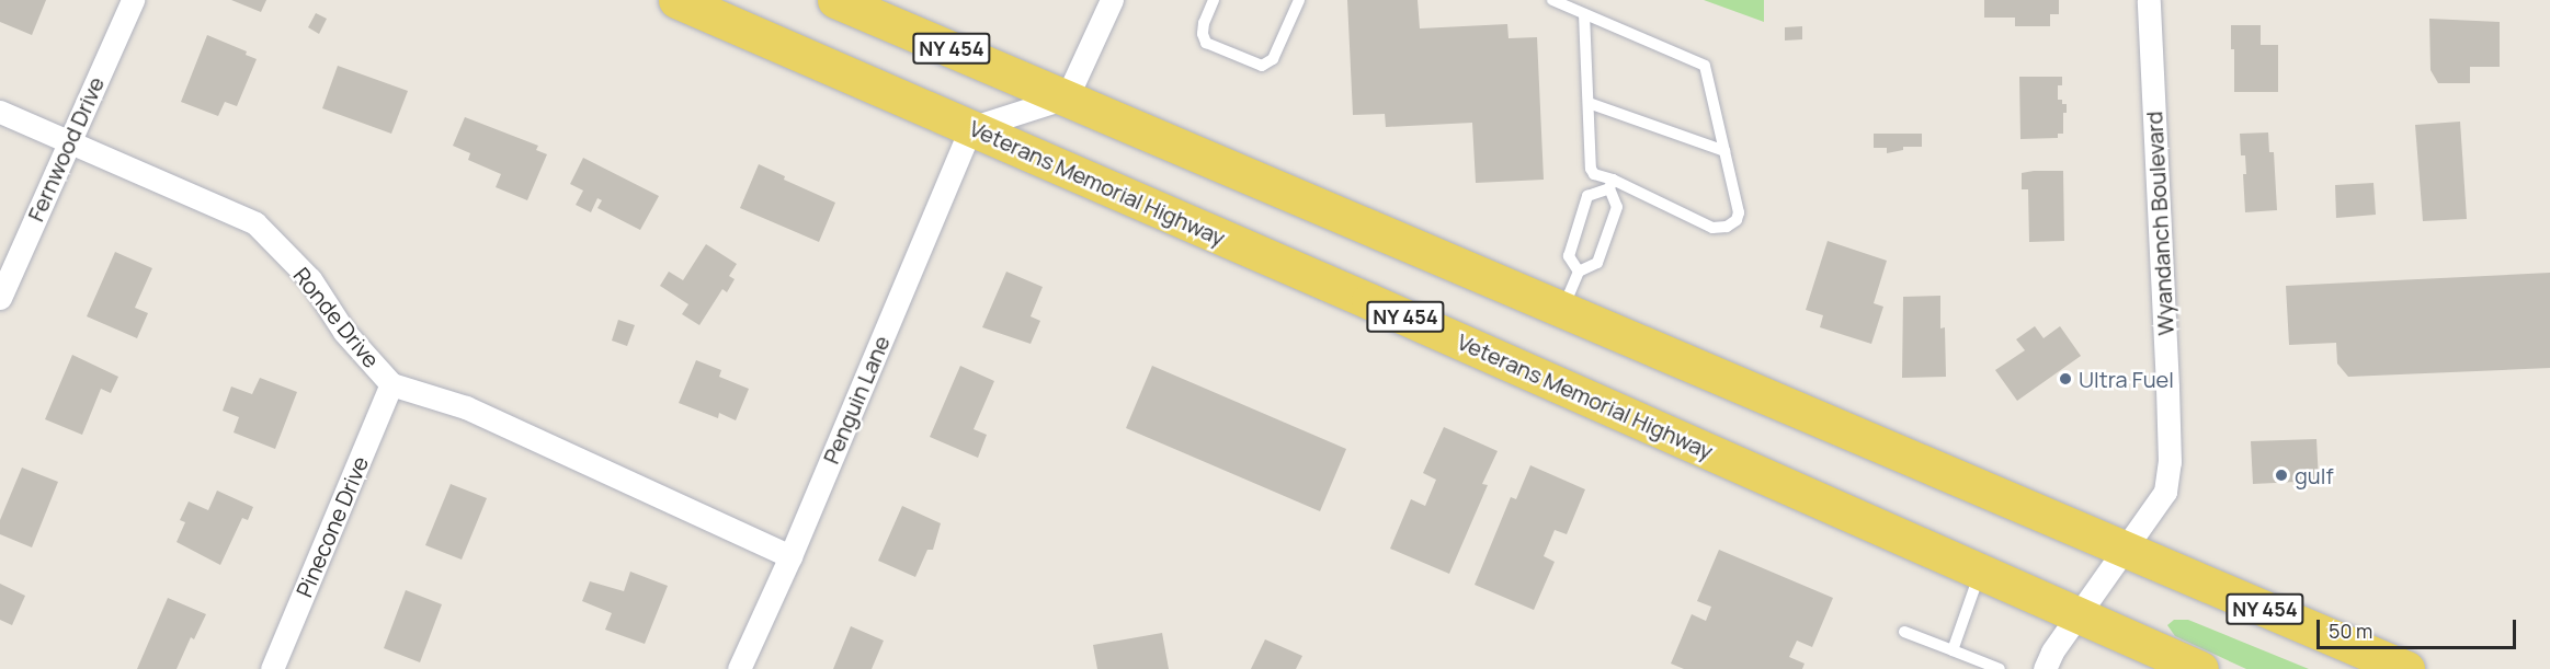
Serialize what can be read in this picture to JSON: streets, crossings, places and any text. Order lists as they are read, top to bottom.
{
  "streets": {
    "main road": ["NY 454", "Veterans Memorial Highway"],
    "street": [
      "Fernwood Drive",
      "Wyandanch Boulevard",
      "Ronde Drive",
      "Penguin Lane",
      "Pinecone Drive"
    ]
  },
  "crossings": [
    ["NY 454", "Wyandanch Boulevard"],
    ["Fernwood Drive", "Ronde Drive"],
    ["Veterans Memorial Highway", "Wyandanch Boulevard"],
    ["Veterans Memorial Highway", "Penguin Lane"],
    ["Ronde Drive", "Penguin Lane"],
    ["Ronde Drive", "Pinecone Drive"]
  ],
  "places": ["Ultra Fuel", "gulf"],
  "scale_bar": "50 m"
}
